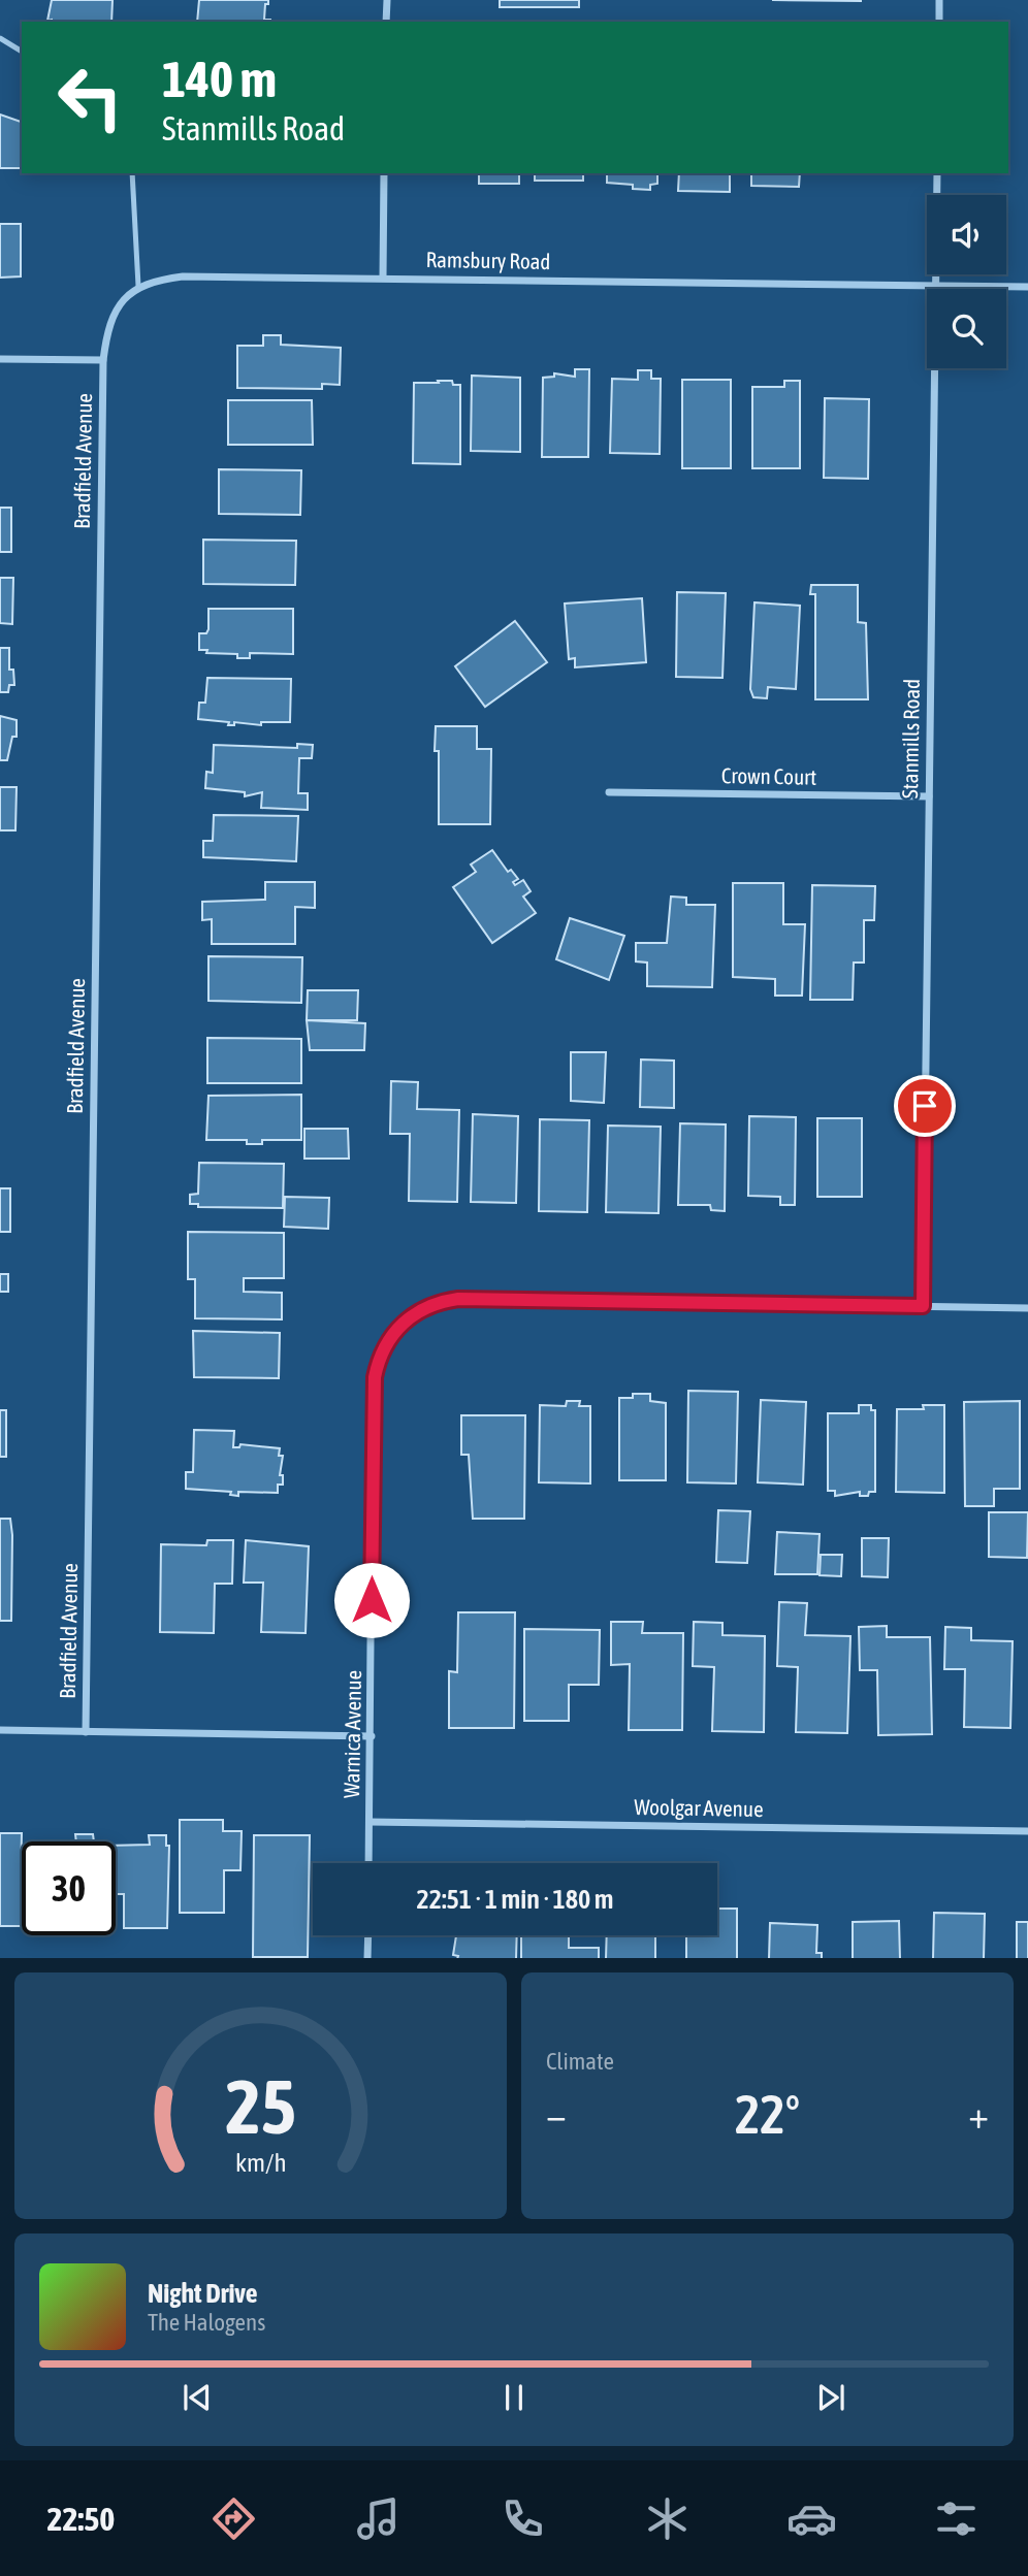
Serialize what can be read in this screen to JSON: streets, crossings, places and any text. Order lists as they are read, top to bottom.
{
  "streets": {
    "street": [
      "Ramsbury Road",
      "Bradfield Avenue",
      "Stanmills Road",
      "Crown Court",
      "Warnica Avenue",
      "Woolgar Avenue"
    ]
  },
  "crossings": [
    ["Ramsbury Road", "Stanmills Road"],
    ["Stanmills Road", "Crown Court"],
    ["Stanmills Road", "Warnica Avenue"],
    ["Warnica Avenue", "Woolgar Avenue"]
  ],
  "page": {
    "turn": ["140 m", "Stanmills Road"],
    "limit": "30",
    "trip": "22:51 · 1 min · 180 m",
    "tile": "Climate",
    "heat": ["−", "22°", "+"],
    "song": ["Night Drive", "The Halogens"],
    "tabs": "22:50",
    "gauge": ["25", "km/h"]
  }
}
